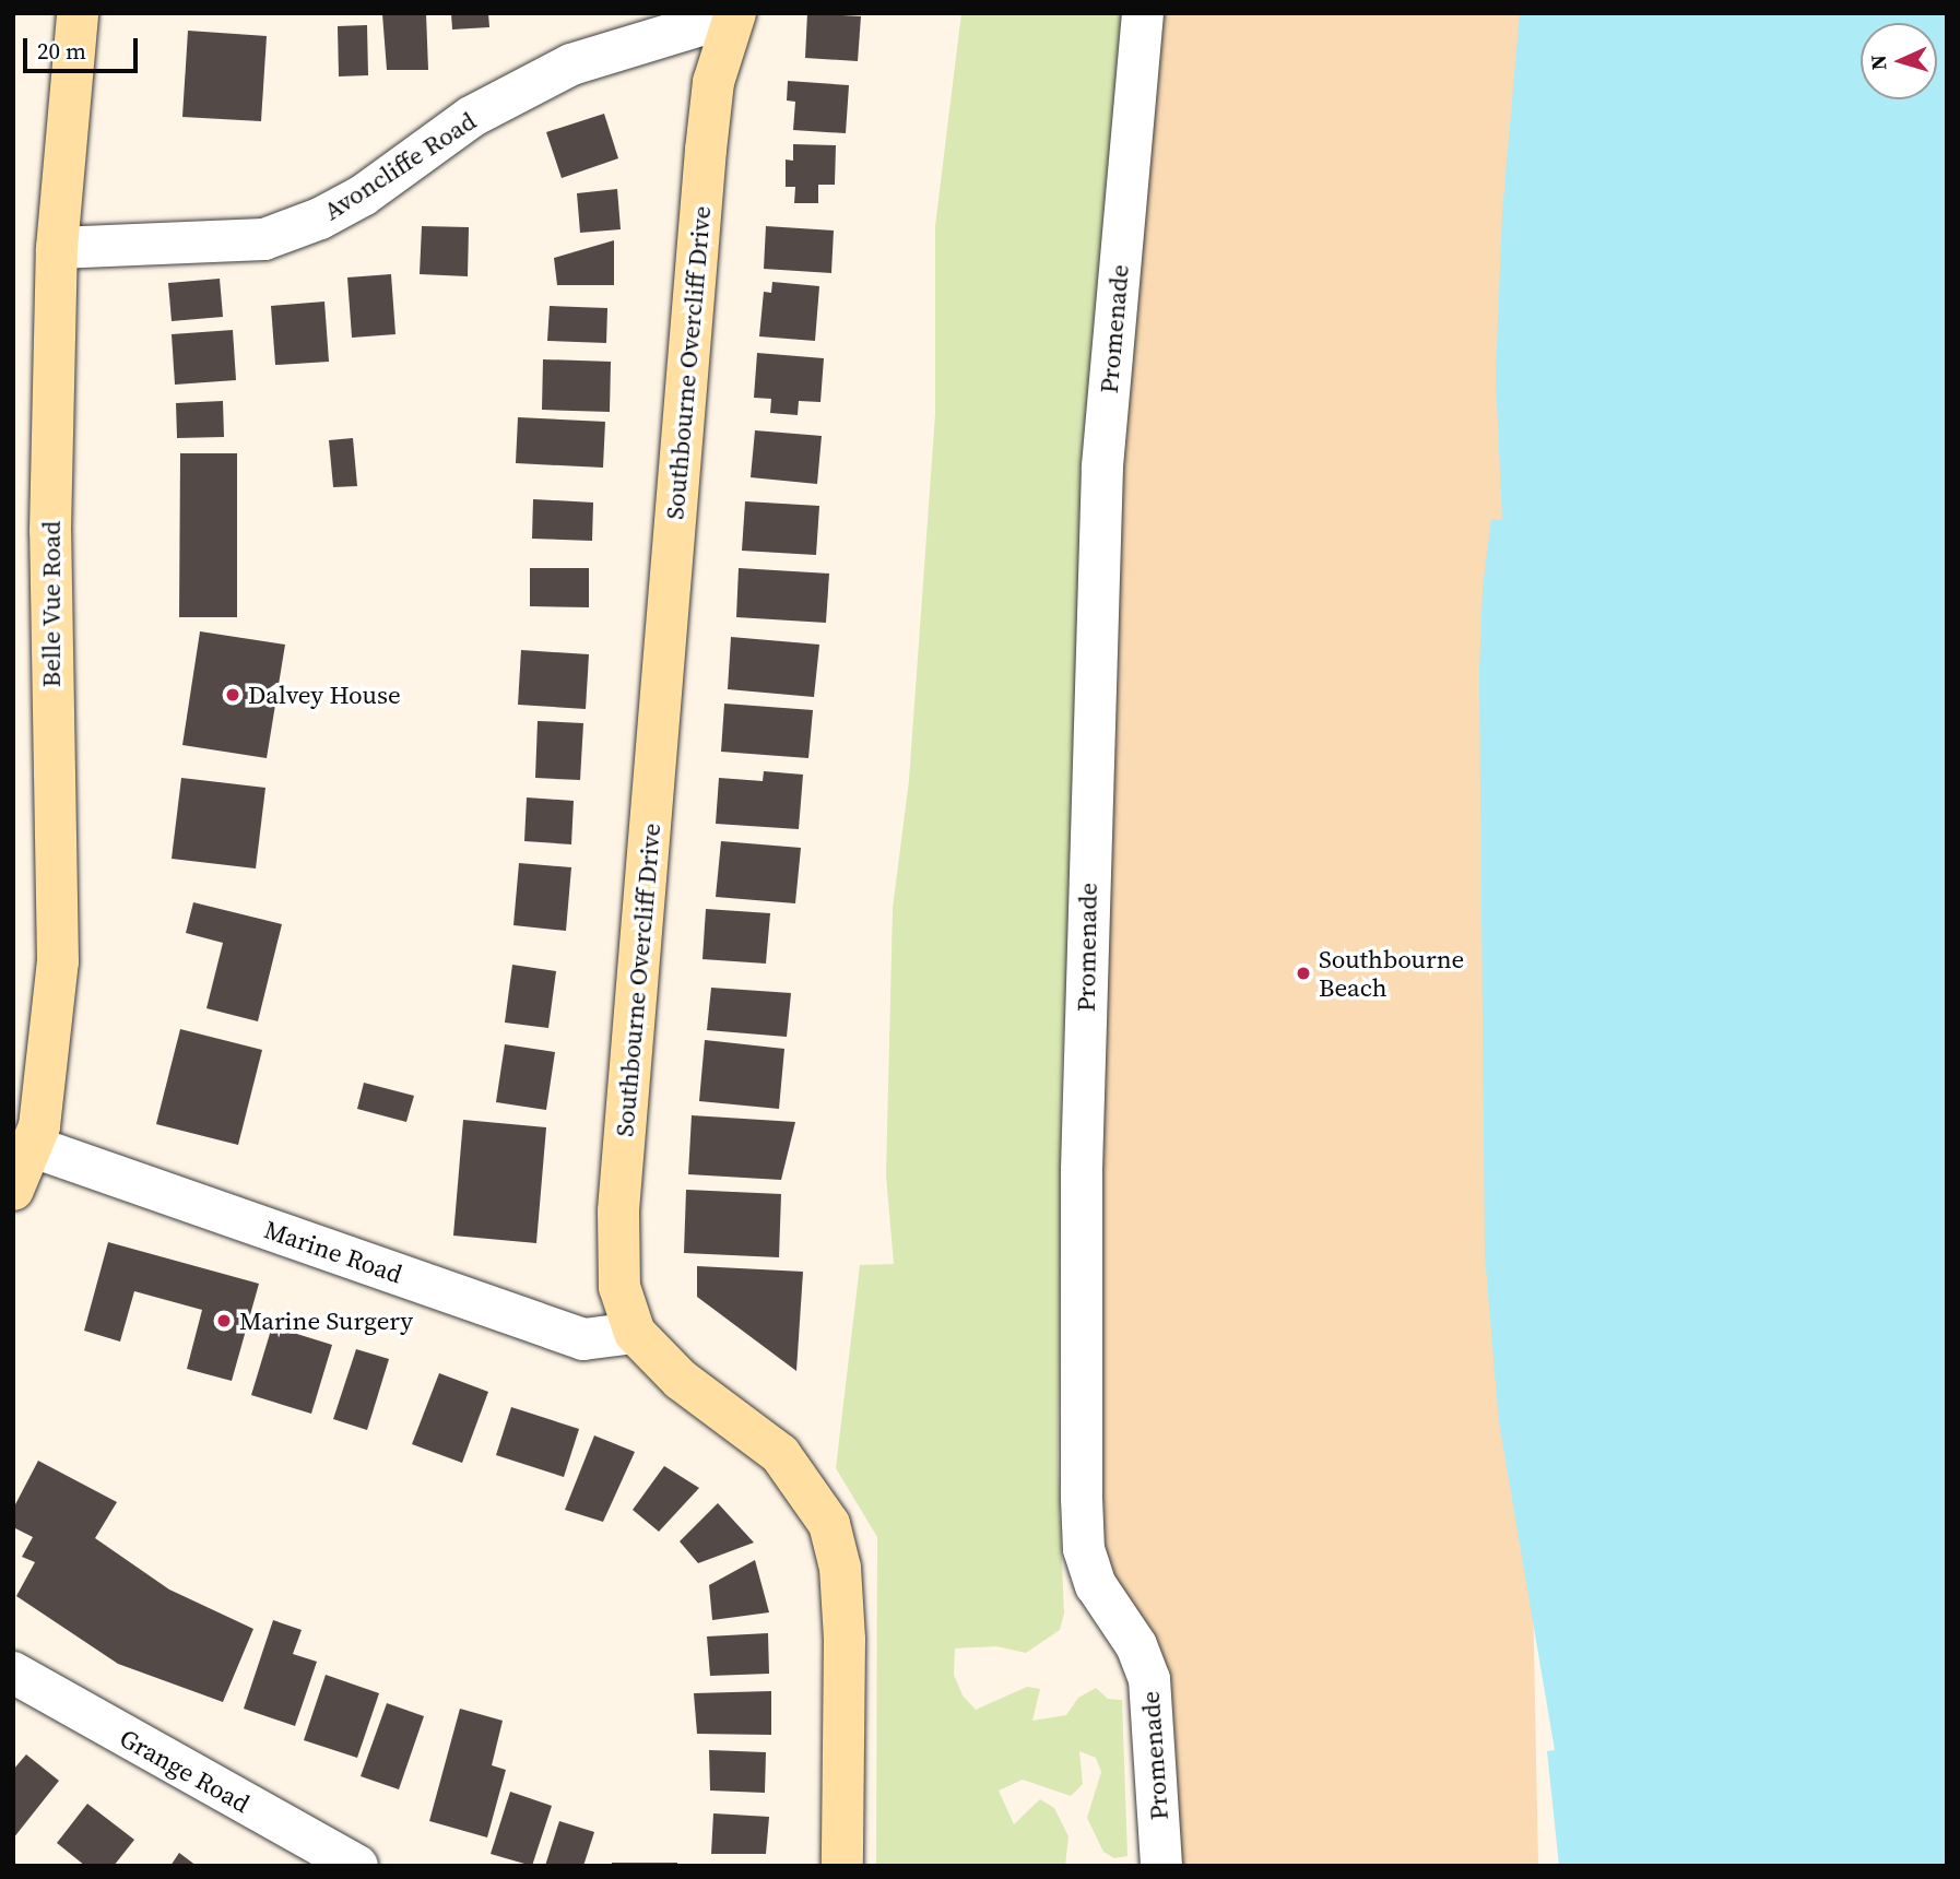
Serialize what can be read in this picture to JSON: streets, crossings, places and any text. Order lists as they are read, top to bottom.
{
  "streets": {
    "street": [
      "Avoncliffe Road",
      "Promenade",
      "Southbourne Overcliff Drive",
      "Belle Vue Road",
      "Marine Road",
      "Grange Road"
    ]
  },
  "crossings": [
    ["Avoncliffe Road", "Southbourne Overcliff Drive"],
    ["Avoncliffe Road", "Belle Vue Road"],
    ["Southbourne Overcliff Drive", "Marine Road"],
    ["Belle Vue Road", "Marine Road"]
  ],
  "places": ["Dalvey House", "Southbourne Beach", "Marine Surgery"],
  "scale_bar": "20 m",
  "north": "left"
}
